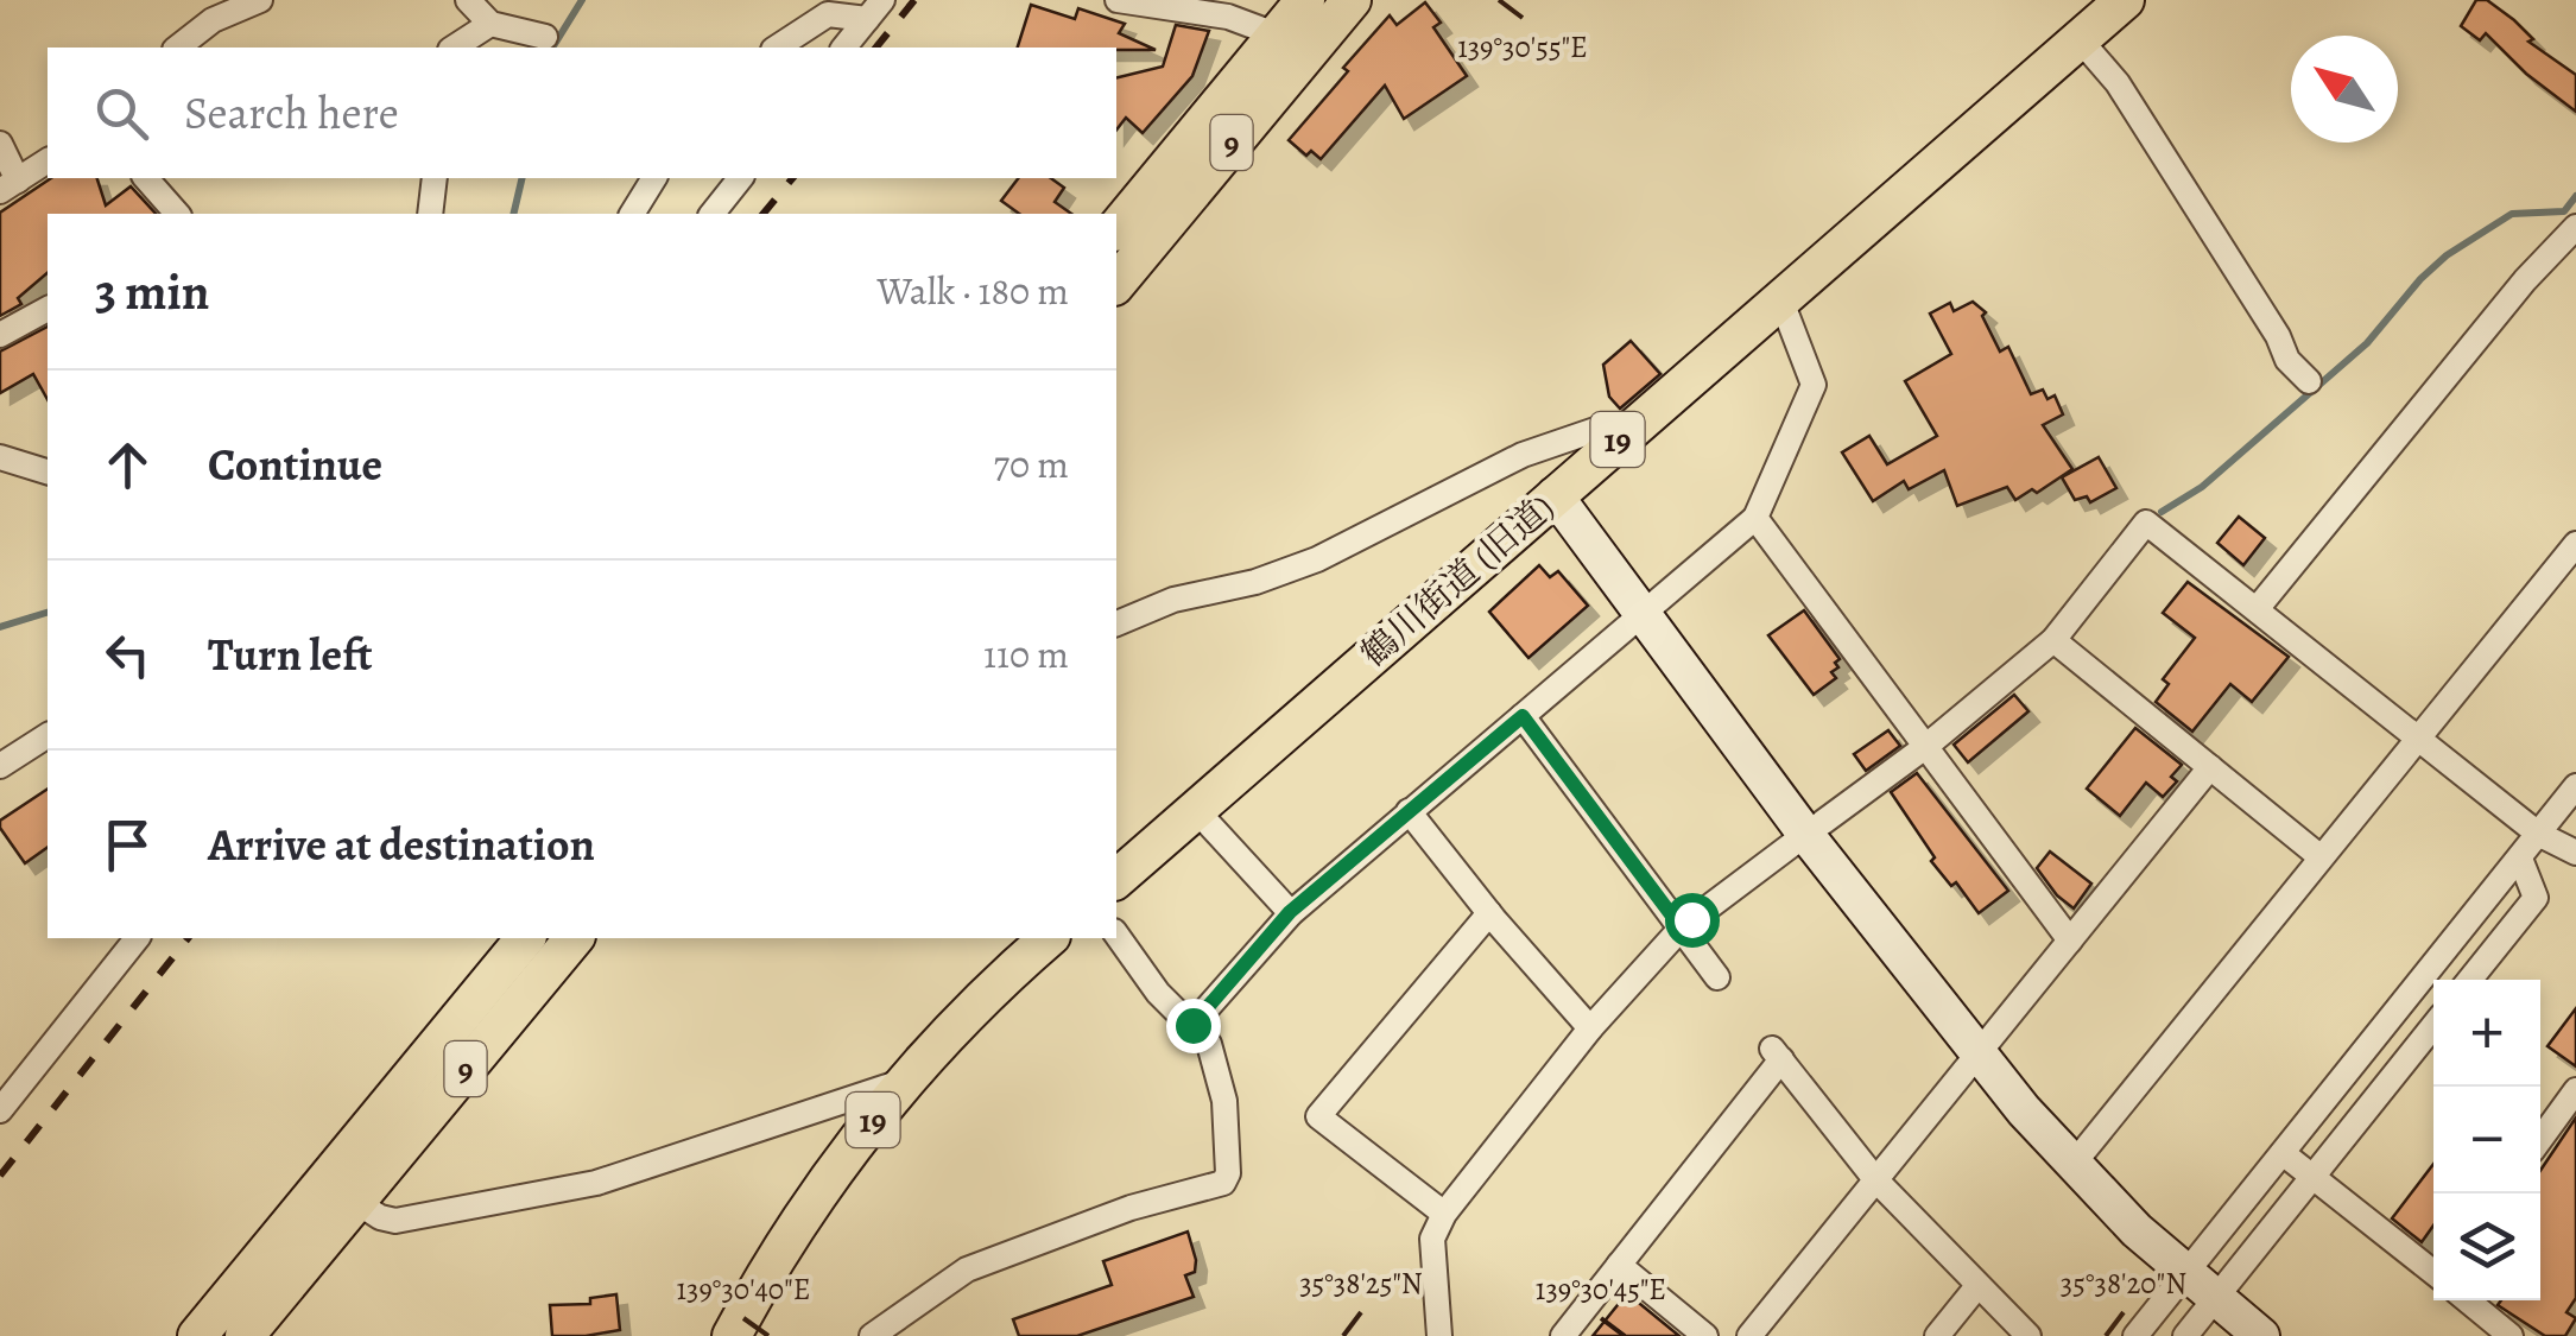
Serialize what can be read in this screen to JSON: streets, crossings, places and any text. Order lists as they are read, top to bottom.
{
  "streets": {
    "main road": ["9", "19", "鶴川街道 (旧道)"]
  },
  "north": "top left",
  "page": {
    "search": "Search here",
    "heading": ["3 min", "Walk · 180 m"],
    "list": [
      ["Continue", "70 m"],
      ["Turn left", "110 m"],
      "Arrive at destination"
    ],
    "map_buttons": ["+", "−"]
  },
  "coordinates": [
    "139°30'55\"E",
    "35°38'25\"N",
    "35°38'20\"N",
    "139°30'40\"E",
    "139°30'45\"E"
  ]
}
